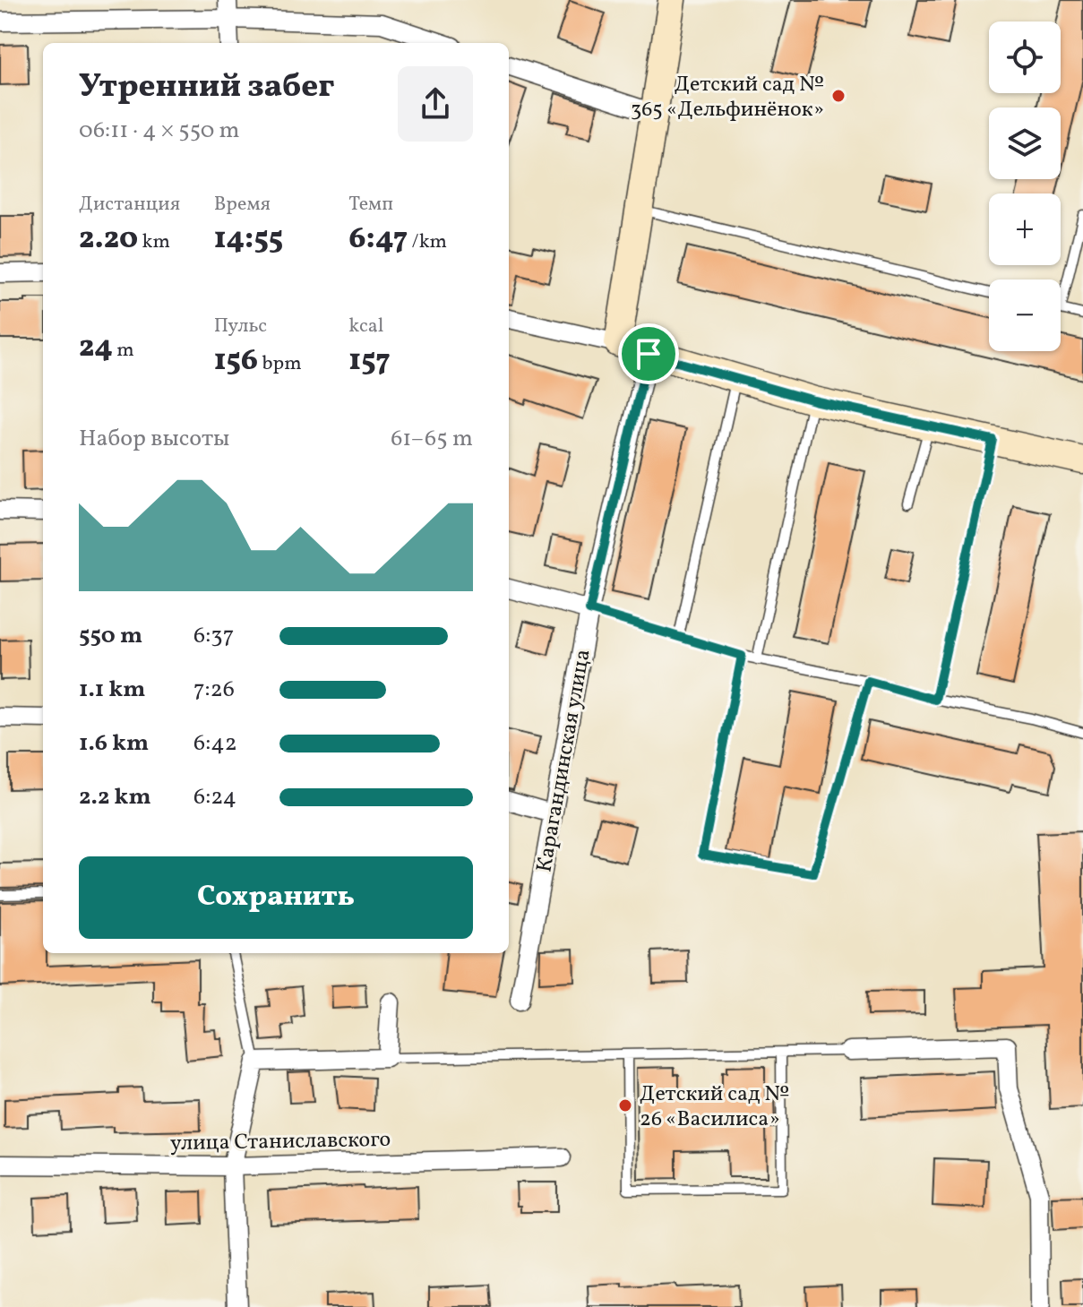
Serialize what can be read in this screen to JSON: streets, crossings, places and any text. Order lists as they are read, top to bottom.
{
  "streets": {
    "street": ["Карагандинская улица", "улица Станиславского"]
  },
  "places": ["Детский сад № 365 «Дельфинёнок»", "Детский сад № 26 «Василиса»"],
  "page": {
    "map_buttons": ["+", "−"],
    "heading": ["Утренний забег", "06:11 · 4 × 550 m"],
    "stats": [
      ["Дистанция", "2.20 km"],
      ["Время", "14:55"],
      ["Темп", "6:47 /km"],
      ["24 m"],
      ["Пульс", "156 bpm"],
      ["kcal", "157"]
    ],
    "chart": ["Набор высоты", "61–65 m"],
    "list": [
      {
        "name": "550 m",
        "note": "6:37"
      },
      {
        "name": "1.1 km",
        "note": "7:26"
      },
      {
        "name": "1.6 km",
        "note": "6:42"
      },
      {
        "name": "2.2 km",
        "note": "6:24"
      }
    ],
    "buttons": "Сохранить"
  }
}
